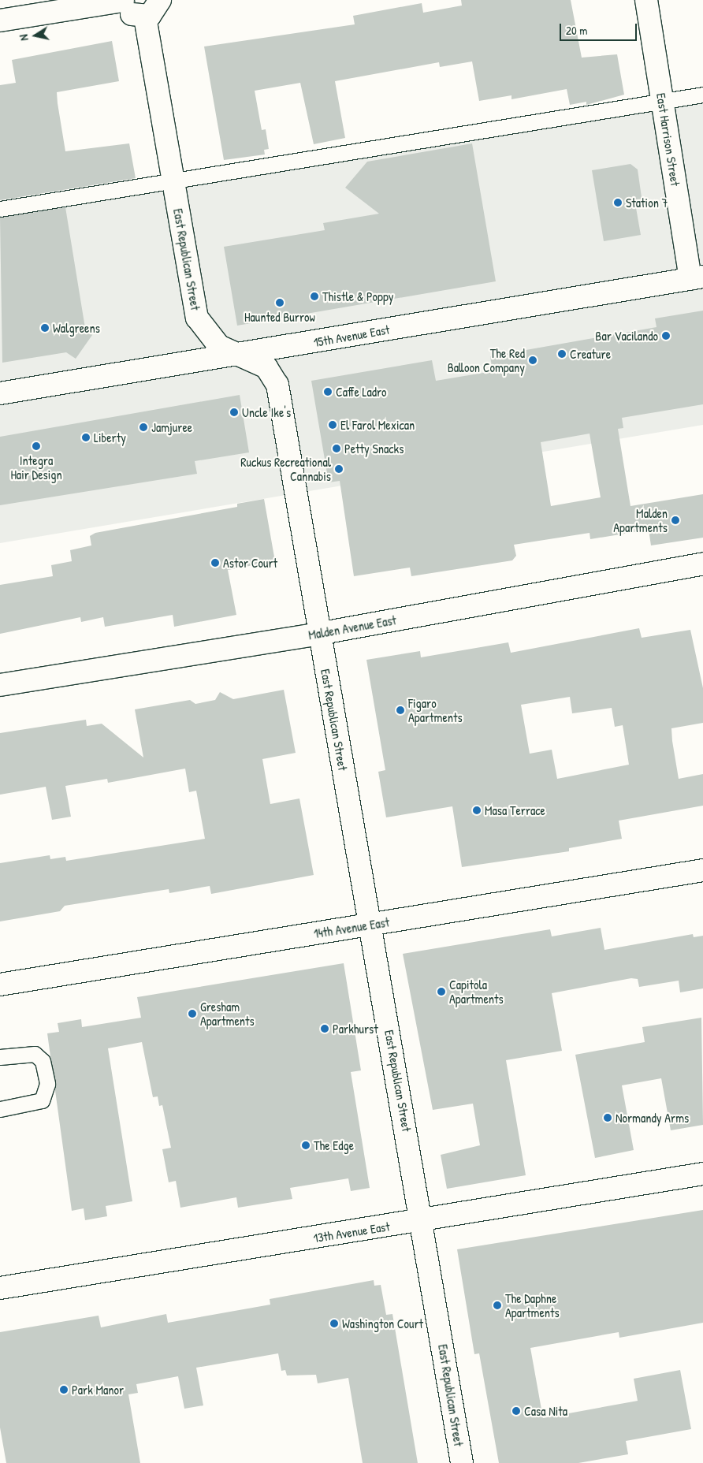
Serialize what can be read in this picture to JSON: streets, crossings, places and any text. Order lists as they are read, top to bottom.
{
  "streets": {
    "street": [
      "East Harrison Street",
      "East Republican Street",
      "15th Avenue East",
      "Malden Avenue East",
      "14th Avenue East",
      "13th Avenue East"
    ]
  },
  "crossings": [
    ["East Harrison Street", "15th Avenue East"],
    ["East Republican Street", "15th Avenue East"],
    ["East Republican Street", "Malden Avenue East"],
    ["East Republican Street", "14th Avenue East"],
    ["East Republican Street", "13th Avenue East"]
  ],
  "places": [
    "Station 7",
    "Thistle & Poppy",
    "Haunted Burrow",
    "Walgreens",
    "Bar Vacilando",
    "Creature",
    "The Red Balloon Company",
    "Caffe Ladro",
    "Uncle Ike's",
    "El Farol Mexican",
    "Jamjuree",
    "Liberty",
    "Integra Hair Design",
    "Petty Snacks",
    "Ruckus Recreational Cannabis",
    "Malden Apartments",
    "Astor Court",
    "Figaro Apartments",
    "Masa Terrace",
    "Capitola Apartments",
    "Gresham Apartments",
    "Parkhurst",
    "Normandy Arms",
    "The Edge",
    "The Daphne Apartments",
    "Washington Court",
    "Park Manor",
    "Casa Nita"
  ],
  "scale_bar": "20 m",
  "north": "left"
}
